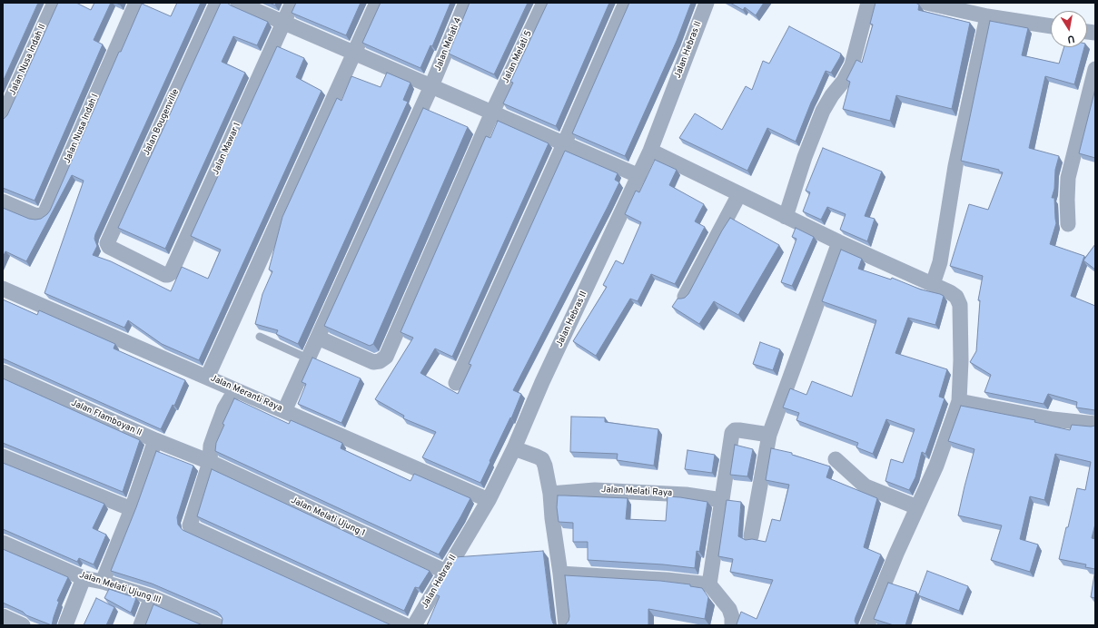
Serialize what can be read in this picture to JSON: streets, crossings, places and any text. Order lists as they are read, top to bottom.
{
  "streets": {
    "street": [
      "Jalan Melati 4",
      "Jalan Hebras II",
      "Jalan Melati 5",
      "Jalan Nusa Indah II",
      "Jalan Bougenville",
      "Jalan Nusa Indah I",
      "Jalan Mawar 1",
      "Jalan Meranti Raya",
      "Jalan Flamboyan II",
      "Jalan Melati Raya",
      "Jalan Melati Ujung 1",
      "Jalan Melati Ujung III"
    ]
  },
  "crossings": [
    ["Jalan Melati 4", "Jalan Melati 5"],
    ["Jalan Melati 4", "Jalan Meranti Raya"],
    ["Jalan Hebras II", "Jalan Meranti Raya"],
    ["Jalan Hebras II", "Jalan Melati Ujung 1"],
    ["Jalan Bougenville", "Jalan Mawar 1"],
    ["Jalan Flamboyan II", "Jalan Melati Ujung 1"]
  ],
  "north": "bottom"
}
